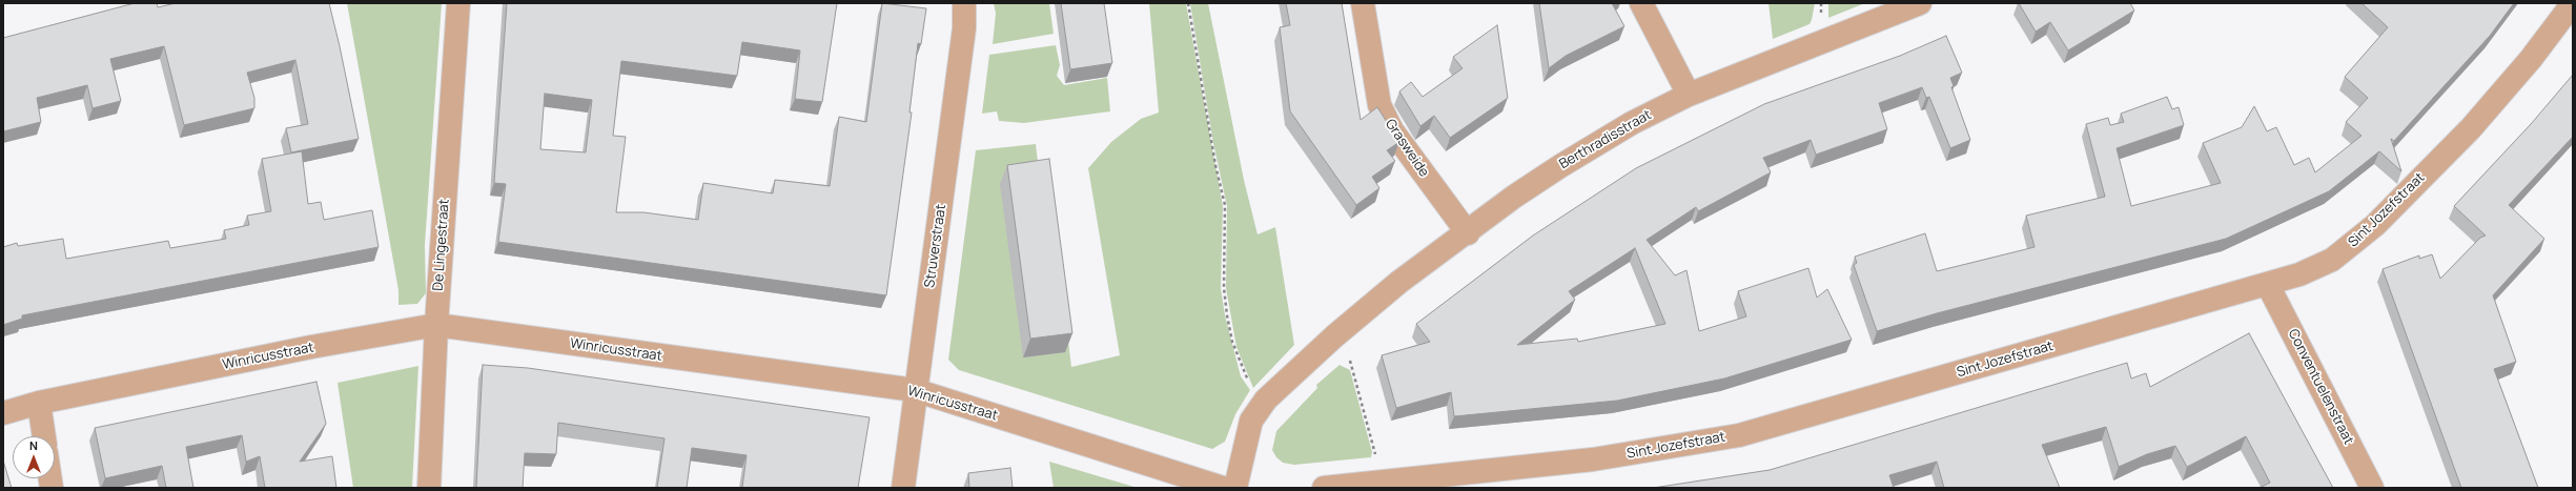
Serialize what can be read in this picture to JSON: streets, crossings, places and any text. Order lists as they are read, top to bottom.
{
  "streets": {
    "street": [
      "Berthradisstraat",
      "Grasweide",
      "Sint Jozefstraat",
      "De Lingestraat",
      "Struverstraat",
      "Winricusstraat",
      "Conventuelenstraat"
    ]
  },
  "crossings": [
    ["Berthradisstraat", "Grasweide"],
    ["Sint Jozefstraat", "Conventuelenstraat"],
    ["De Lingestraat", "Winricusstraat"],
    ["Struverstraat", "Winricusstraat"]
  ],
  "north": "top"
}
